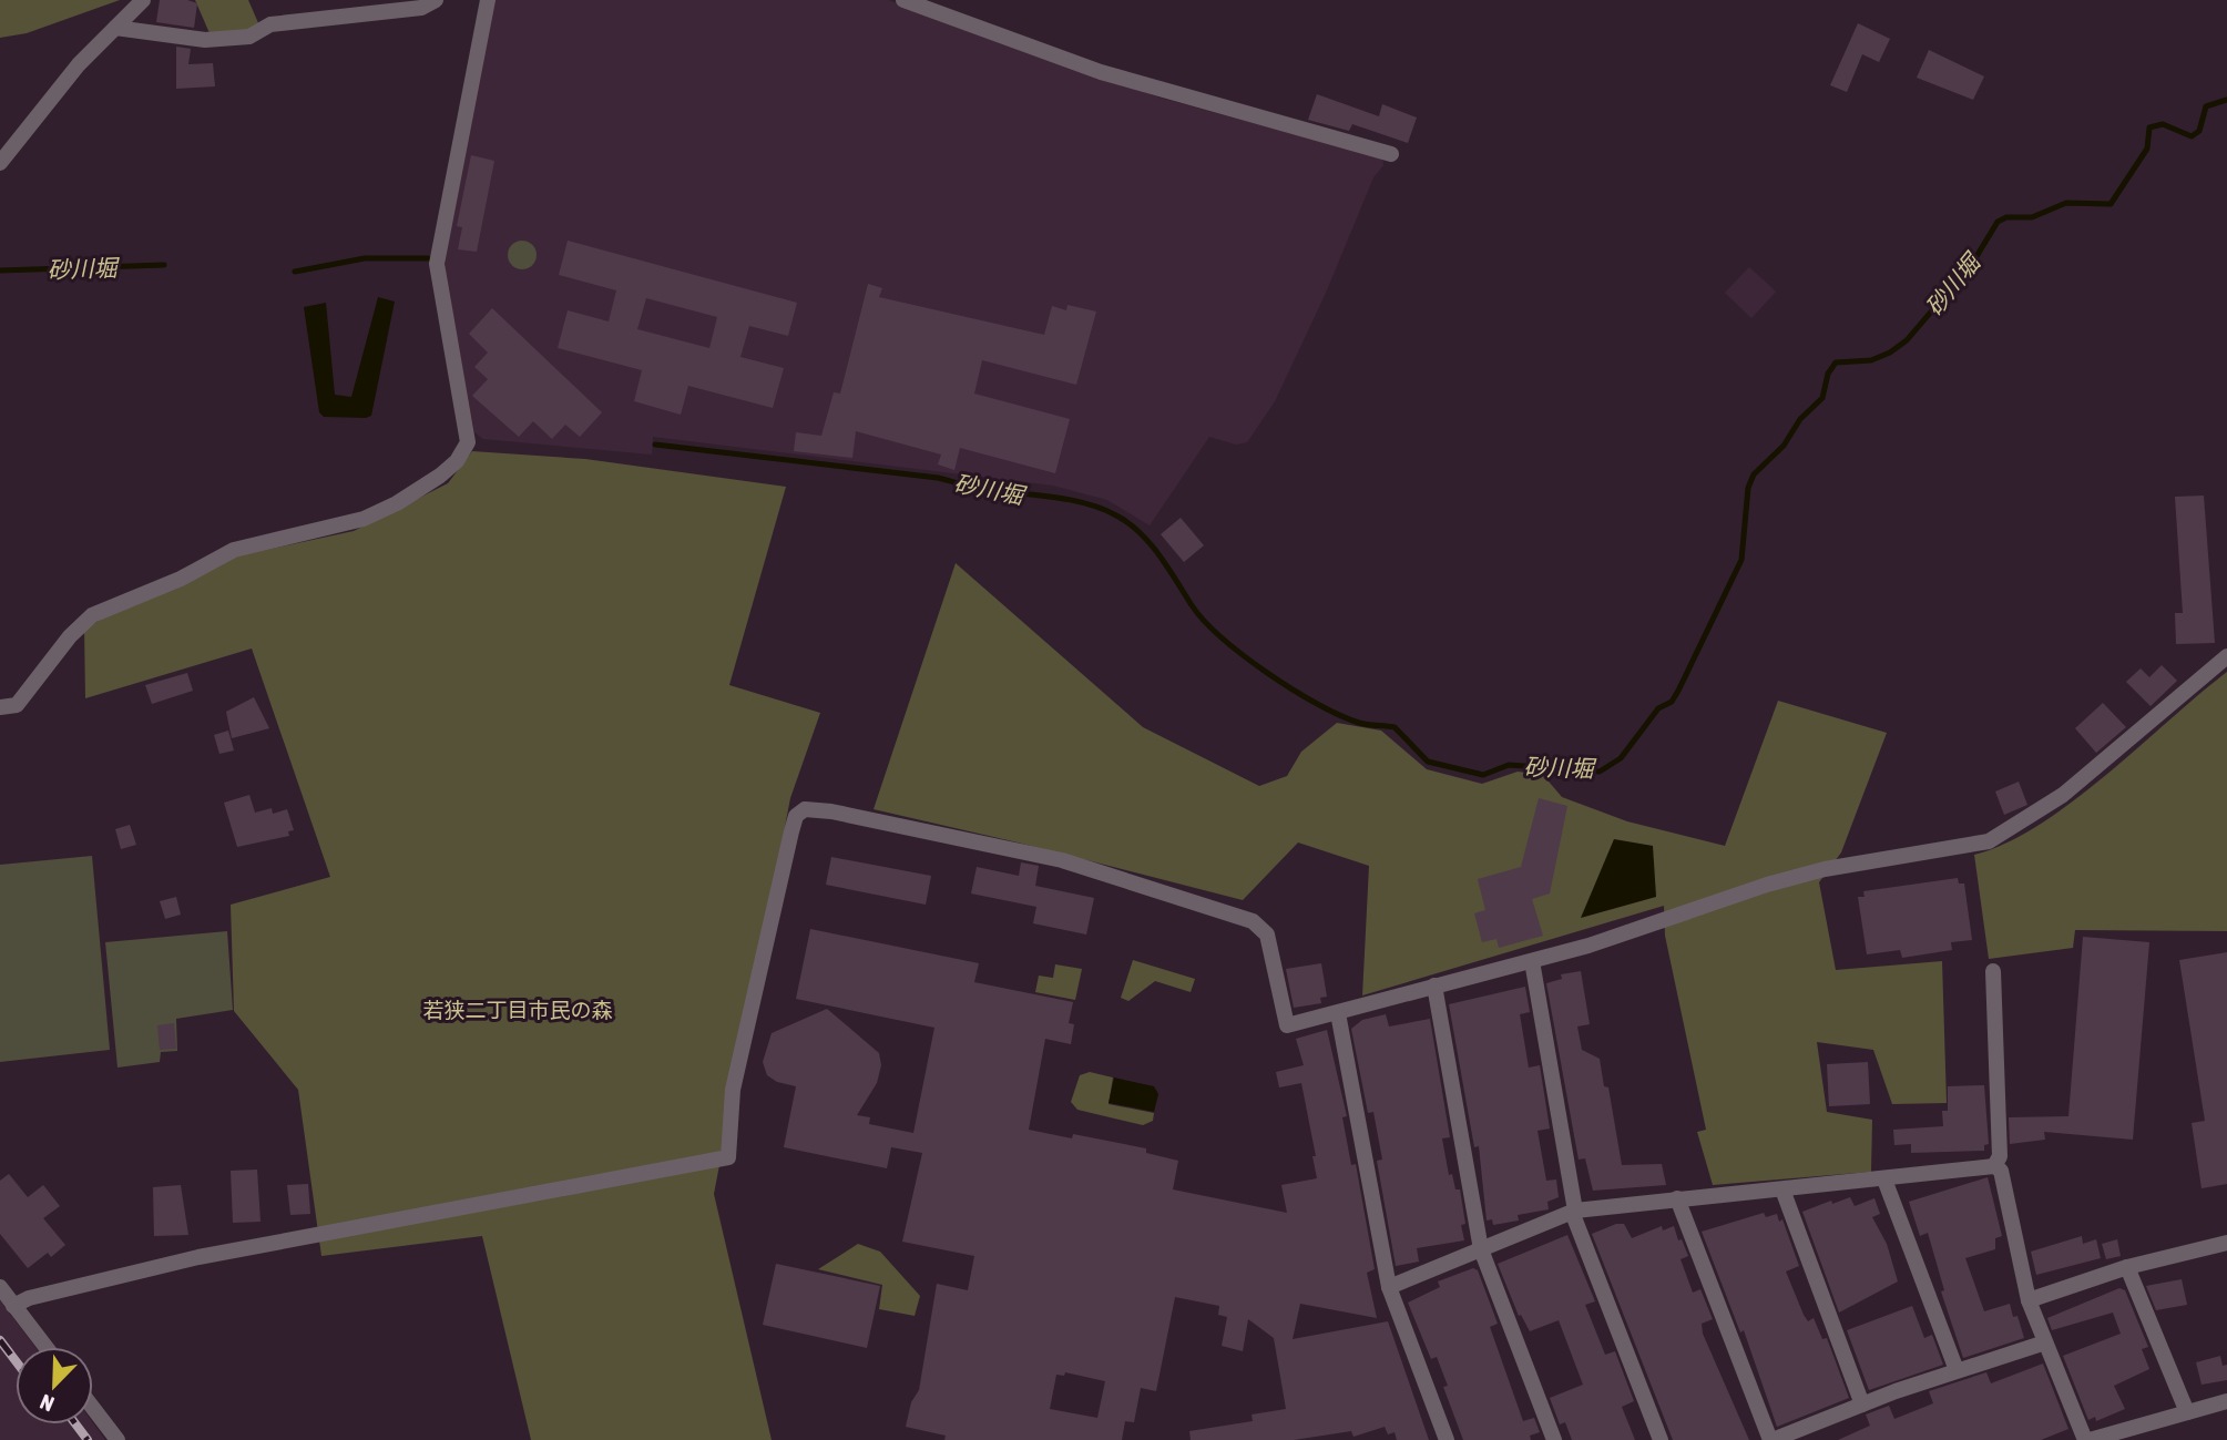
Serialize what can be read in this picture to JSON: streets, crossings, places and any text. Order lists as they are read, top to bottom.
{
  "water": ["砂川堀"],
  "parks": ["若狭二丁目市民の森"],
  "north": "bottom left"
}
